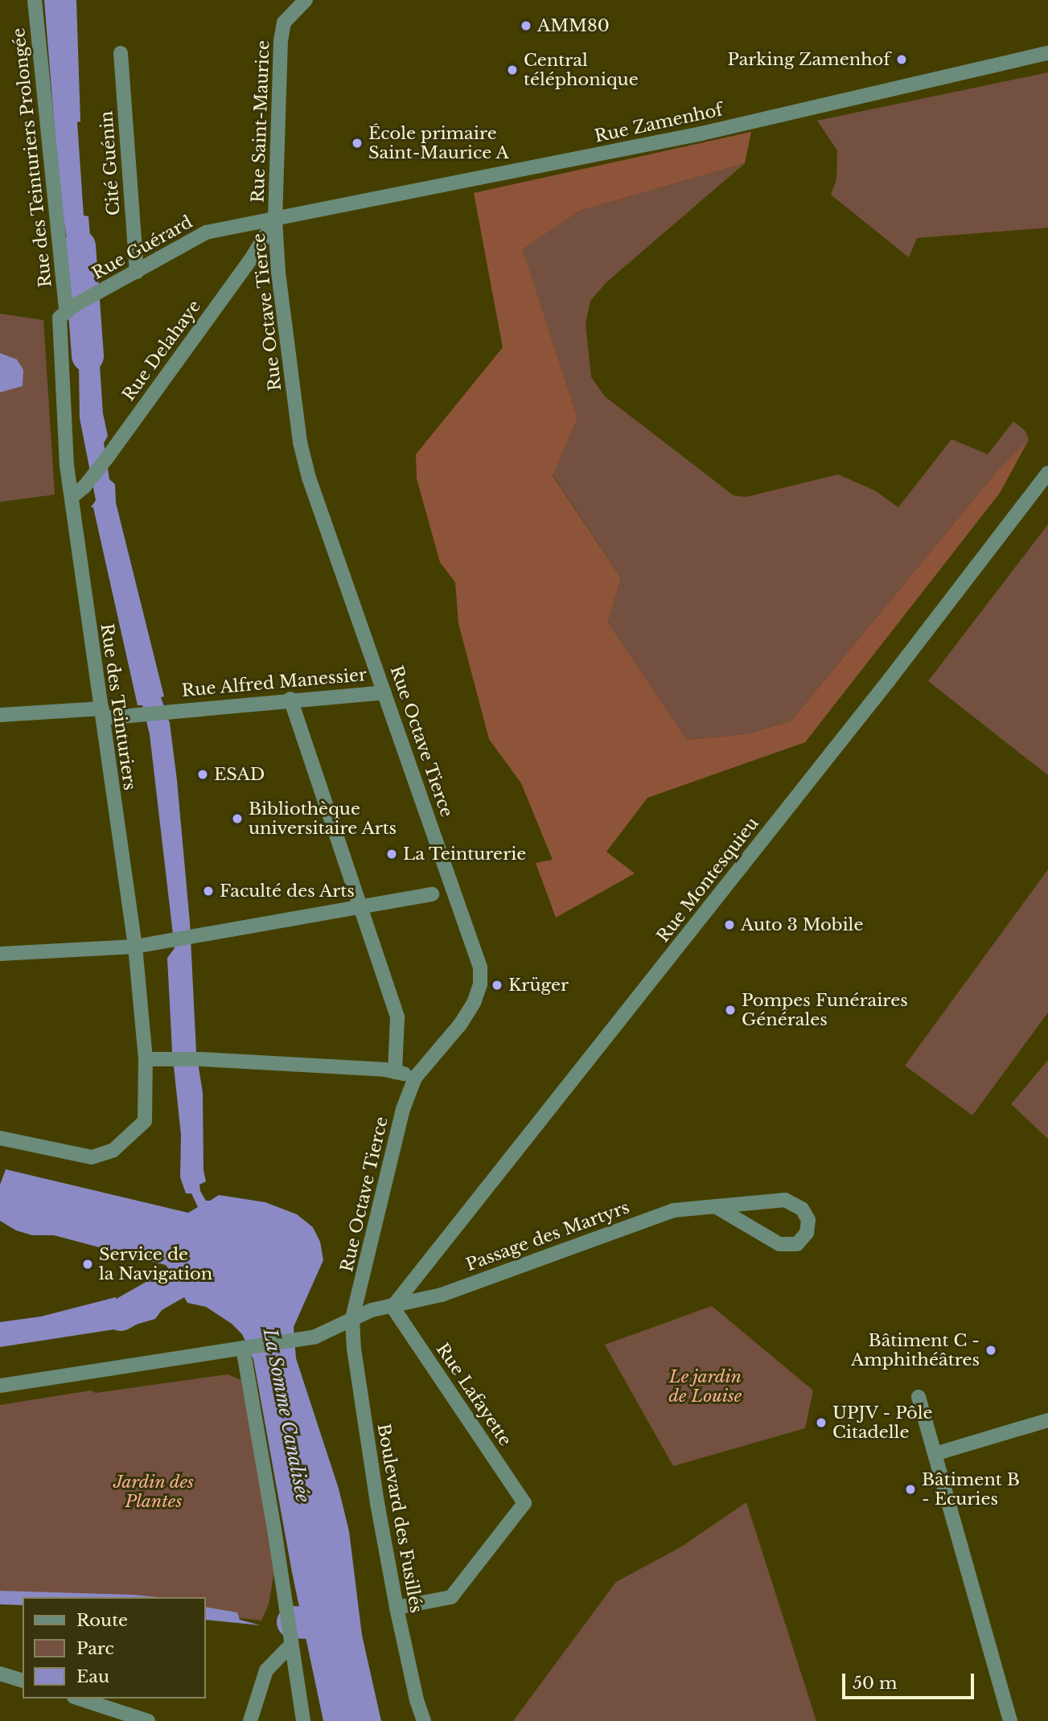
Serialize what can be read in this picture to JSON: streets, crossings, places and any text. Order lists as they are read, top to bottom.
{
  "streets": {
    "street": [
      "Rue Saint-Maurice",
      "Rue Zamenhof",
      "Rue des Teinturiers Prolongée",
      "Cité Guénin",
      "Rue Guérard",
      "Rue Octave Tierce",
      "Rue Delahaye",
      "Rue Alfred Manessier",
      "Rue des Teinturiers",
      "Rue Montesquieu",
      "Passage des Martyrs",
      "Rue Lafayette",
      "Boulevard des Fusillés"
    ]
  },
  "crossings": [
    ["Rue Saint-Maurice", "Rue Zamenhof"],
    ["Rue Saint-Maurice", "Rue Guérard"],
    ["Rue Saint-Maurice", "Rue Octave Tierce"],
    ["Rue Saint-Maurice", "Rue Delahaye"],
    ["Rue Zamenhof", "Rue Guérard"],
    ["Rue Zamenhof", "Rue Octave Tierce"],
    ["Rue Zamenhof", "Rue Delahaye"],
    ["Rue des Teinturiers Prolongée", "Rue Guérard"],
    ["Rue des Teinturiers Prolongée", "Rue des Teinturiers"],
    ["Cité Guénin", "Rue Guérard"],
    ["Rue Guérard", "Rue Octave Tierce"],
    ["Rue Guérard", "Rue Delahaye"],
    ["Rue Guérard", "Rue des Teinturiers"],
    ["Rue Octave Tierce", "Rue Delahaye"],
    ["Rue Octave Tierce", "Rue Alfred Manessier"],
    ["Rue Octave Tierce", "Passage des Martyrs"],
    ["Rue Octave Tierce", "Boulevard des Fusillés"],
    ["Rue Delahaye", "Rue des Teinturiers"],
    ["Rue Alfred Manessier", "Rue des Teinturiers"],
    ["Rue Montesquieu", "Passage des Martyrs"],
    ["Rue Montesquieu", "Rue Lafayette"],
    ["Passage des Martyrs", "Rue Lafayette"],
    ["Passage des Martyrs", "Boulevard des Fusillés"],
    ["Rue Lafayette", "Boulevard des Fusillés"]
  ],
  "water": ["La Somme Canalisée"],
  "parks": ["Le jardin de Louise", "Jardin des Plantes"],
  "places": [
    "AMM80",
    "Parking Zamenhof",
    "Central téléphonique",
    "École primaire Saint-Maurice A",
    "ESAD",
    "Bibliothèque universitaire Arts",
    "La Teinturerie",
    "Faculté des Arts",
    "Auto 3 Mobile",
    "Krüger",
    "Pompes Funéraires Générales",
    "Service de la Navigation",
    "Bâtiment C - Amphithéâtres",
    "UPJV - Pôle Citadelle",
    "Bâtiment B - Ecuries"
  ],
  "legend": ["Route", "Parc", "Eau"],
  "scale_bar": "50 m"
}
